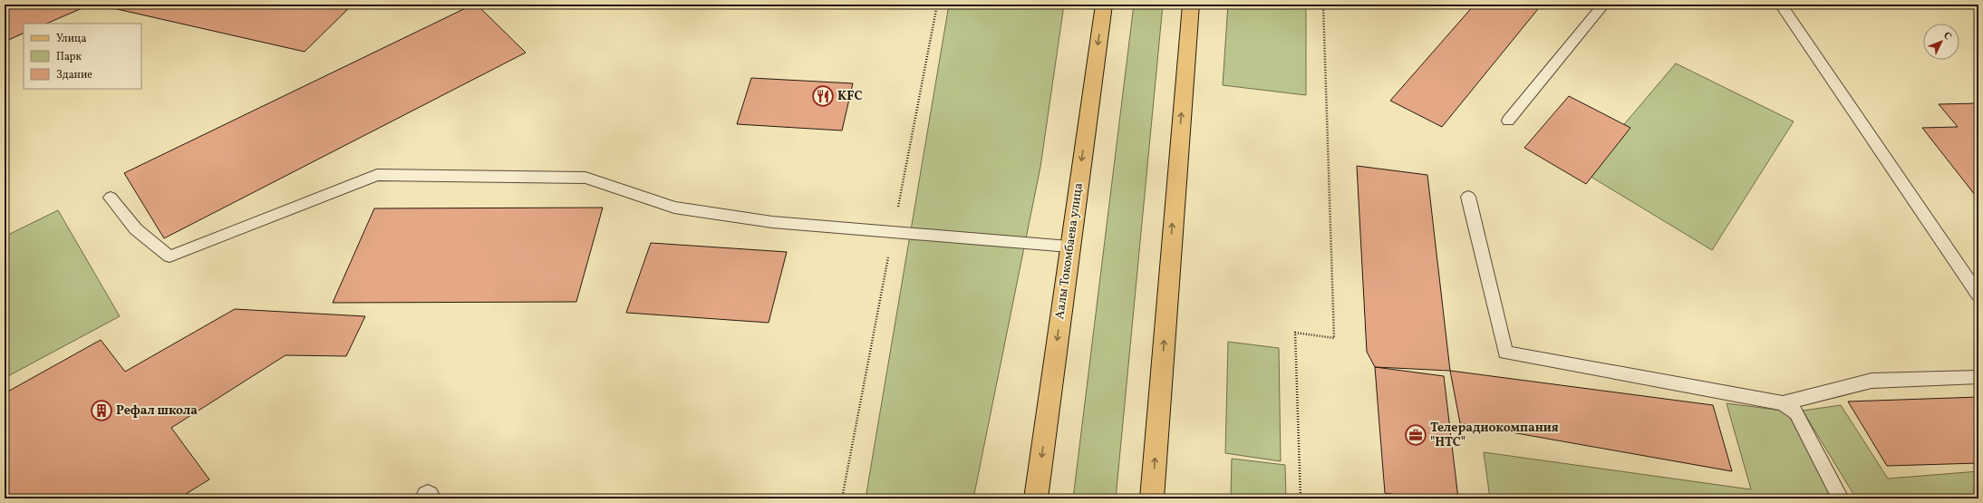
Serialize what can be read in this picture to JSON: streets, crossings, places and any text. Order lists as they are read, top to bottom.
{
  "streets": {
    "main road": ["Аалы Токомбаева улица"]
  },
  "places": {
    "restaurant": ["KFC"],
    "building": ["Рефал школа"],
    "office": ["Телерадиокомпания \"НТС\""]
  },
  "legend": ["Улица", "Парк", "Здание"],
  "north": "top right"
}
